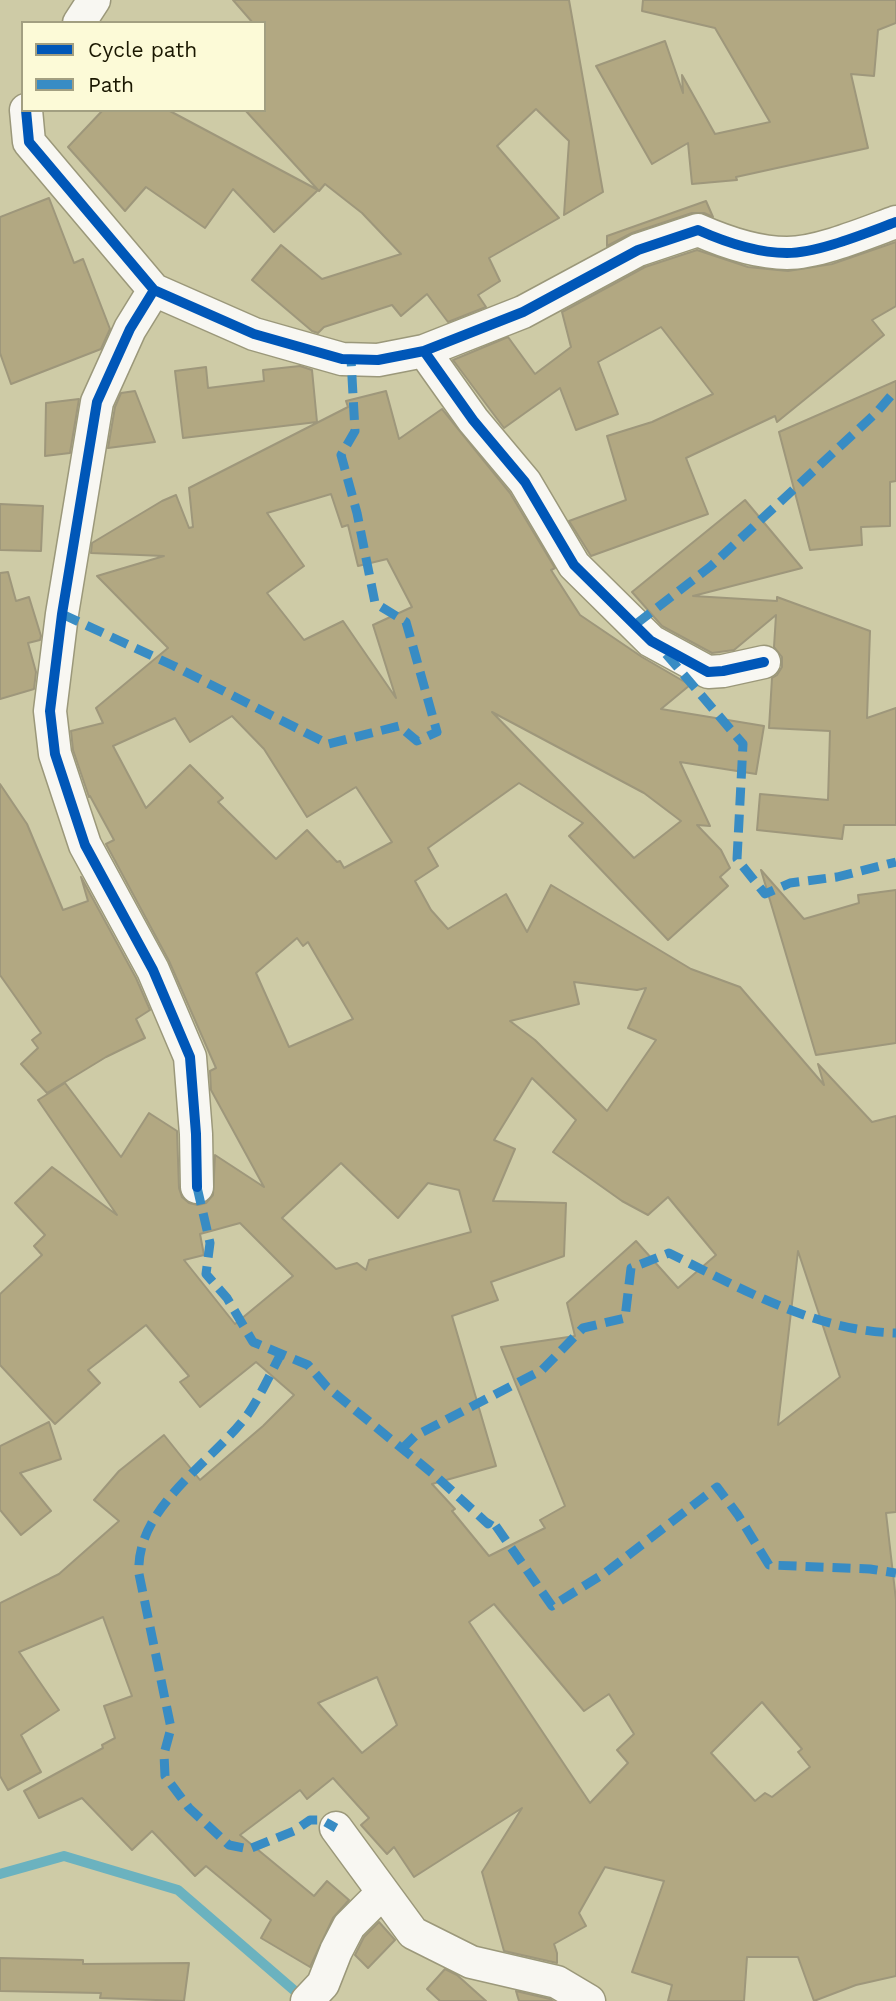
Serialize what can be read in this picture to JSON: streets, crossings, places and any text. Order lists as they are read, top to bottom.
{
  "legend": ["Cycle path", "Path"]
}
